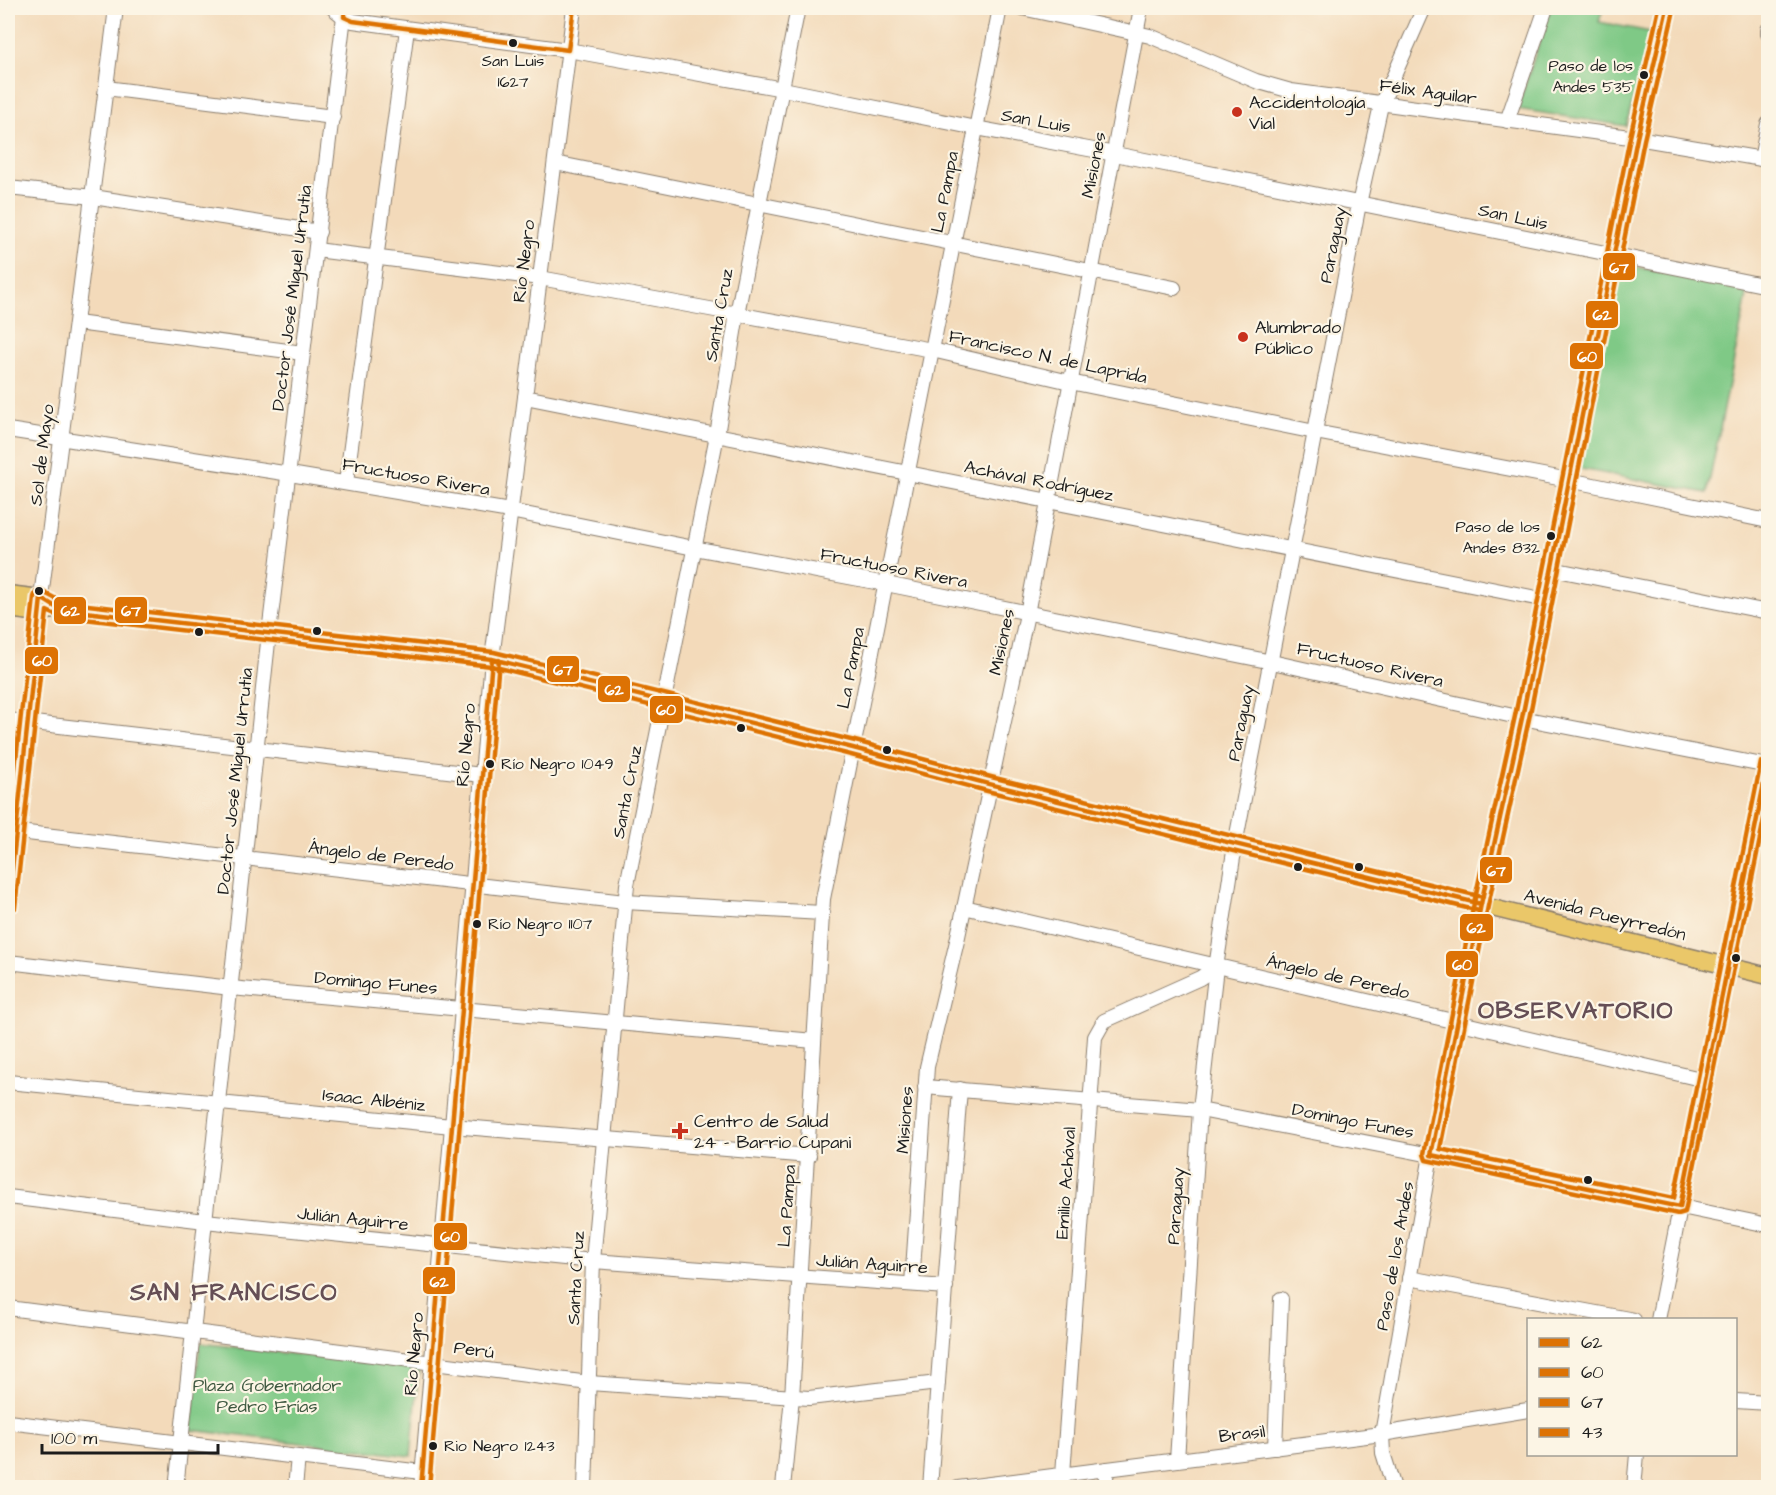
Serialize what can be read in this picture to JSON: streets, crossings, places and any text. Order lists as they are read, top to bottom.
{
  "streets": {
    "main road": ["Avenida Pueyrredón"],
    "street": [
      "Félix Aguilar",
      "San Luis",
      "Misiones",
      "La Pampa",
      "Paraguay",
      "Río Negro",
      "Doctor José Miguel Urrutia",
      "Santa Cruz",
      "Francisco N. de Laprida",
      "Sol de Mayo",
      "Fructuoso Rivera",
      "Achával Rodríguez",
      "Ángelo de Peredo",
      "Domingo Funes",
      "Isaac Albéniz",
      "Emilio Achával",
      "Julián Aguirre",
      "Paso de los Andes",
      "Perú",
      "Brasil"
    ]
  },
  "crossings": [
    ["Félix Aguilar", "Misiones"],
    ["Félix Aguilar", "Paraguay"],
    ["Félix Aguilar", "Paso de los Andes"],
    ["San Luis", "Misiones"],
    ["San Luis", "La Pampa"],
    ["San Luis", "Paraguay"],
    ["San Luis", "Río Negro"],
    ["San Luis", "Doctor José Miguel Urrutia"],
    ["San Luis", "Santa Cruz"],
    ["San Luis", "Paso de los Andes"],
    ["Misiones", "Francisco N. de Laprida"],
    ["Misiones", "Fructuoso Rivera"],
    ["Misiones", "Achával Rodríguez"],
    ["Misiones", "Ángelo de Peredo"],
    ["Misiones", "Avenida Pueyrredón"],
    ["Misiones", "Domingo Funes"],
    ["Misiones", "Julián Aguirre"],
    ["La Pampa", "Francisco N. de Laprida"],
    ["La Pampa", "Fructuoso Rivera"],
    ["La Pampa", "Achával Rodríguez"],
    ["La Pampa", "Ángelo de Peredo"],
    ["La Pampa", "Avenida Pueyrredón"],
    ["La Pampa", "Domingo Funes"],
    ["La Pampa", "Isaac Albéniz"],
    ["La Pampa", "Julián Aguirre"],
    ["La Pampa", "Perú"],
    ["Paraguay", "Francisco N. de Laprida"],
    ["Paraguay", "Fructuoso Rivera"],
    ["Paraguay", "Achával Rodríguez"],
    ["Paraguay", "Ángelo de Peredo"],
    ["Paraguay", "Avenida Pueyrredón"],
    ["Paraguay", "Domingo Funes"],
    ["Paraguay", "Emilio Achával"],
    ["Paraguay", "Brasil"],
    ["Río Negro", "Francisco N. de Laprida"],
    ["Río Negro", "Fructuoso Rivera"],
    ["Río Negro", "Achával Rodríguez"],
    ["Río Negro", "Ángelo de Peredo"],
    ["Río Negro", "Avenida Pueyrredón"],
    ["Río Negro", "Domingo Funes"],
    ["Río Negro", "Isaac Albéniz"],
    ["Río Negro", "Julián Aguirre"],
    ["Río Negro", "Perú"],
    ["Doctor José Miguel Urrutia", "Francisco N. de Laprida"],
    ["Doctor José Miguel Urrutia", "Fructuoso Rivera"],
    ["Doctor José Miguel Urrutia", "Ángelo de Peredo"],
    ["Doctor José Miguel Urrutia", "Avenida Pueyrredón"],
    ["Doctor José Miguel Urrutia", "Domingo Funes"],
    ["Doctor José Miguel Urrutia", "Isaac Albéniz"],
    ["Doctor José Miguel Urrutia", "Julián Aguirre"],
    ["Doctor José Miguel Urrutia", "Perú"],
    ["Santa Cruz", "Francisco N. de Laprida"],
    ["Santa Cruz", "Fructuoso Rivera"],
    ["Santa Cruz", "Achával Rodríguez"],
    ["Santa Cruz", "Ángelo de Peredo"],
    ["Santa Cruz", "Avenida Pueyrredón"],
    ["Santa Cruz", "Domingo Funes"],
    ["Santa Cruz", "Isaac Albéniz"],
    ["Santa Cruz", "Julián Aguirre"],
    ["Santa Cruz", "Perú"],
    ["Francisco N. de Laprida", "Paso de los Andes"],
    ["Sol de Mayo", "Fructuoso Rivera"],
    ["Sol de Mayo", "Ángelo de Peredo"],
    ["Sol de Mayo", "Avenida Pueyrredón"],
    ["Fructuoso Rivera", "Paso de los Andes"],
    ["Achával Rodríguez", "Paso de los Andes"],
    ["Ángelo de Peredo", "Emilio Achával"],
    ["Ángelo de Peredo", "Paso de los Andes"],
    ["Avenida Pueyrredón", "Paso de los Andes"],
    ["Domingo Funes", "Emilio Achával"],
    ["Domingo Funes", "Paso de los Andes"],
    ["Emilio Achával", "Brasil"],
    ["Paso de los Andes", "Brasil"]
  ],
  "districts": ["OBSERVATORIO", "SAN FRANCISCO"],
  "parks": ["Plaza Gobernador Pedro Frías"],
  "places": {
    "other": [
      "San Luis 1627",
      "Paso de los Andes 535",
      "Accidentología Vial",
      "Alumbrado Público",
      "Paso de los Andes 832",
      "Río Negro 1049",
      "Río Negro 1107",
      "Rio Negro 1243"
    ],
    "health": ["Centro de Salud 24 - Barrio Cupani"]
  },
  "lines": [
    "transit line 62",
    "transit line 60",
    "transit line 43",
    "transit line 67"
  ],
  "legend": [
    "62",
    "60",
    "67",
    "43"
  ],
  "scale_bar": "100 m"
}
